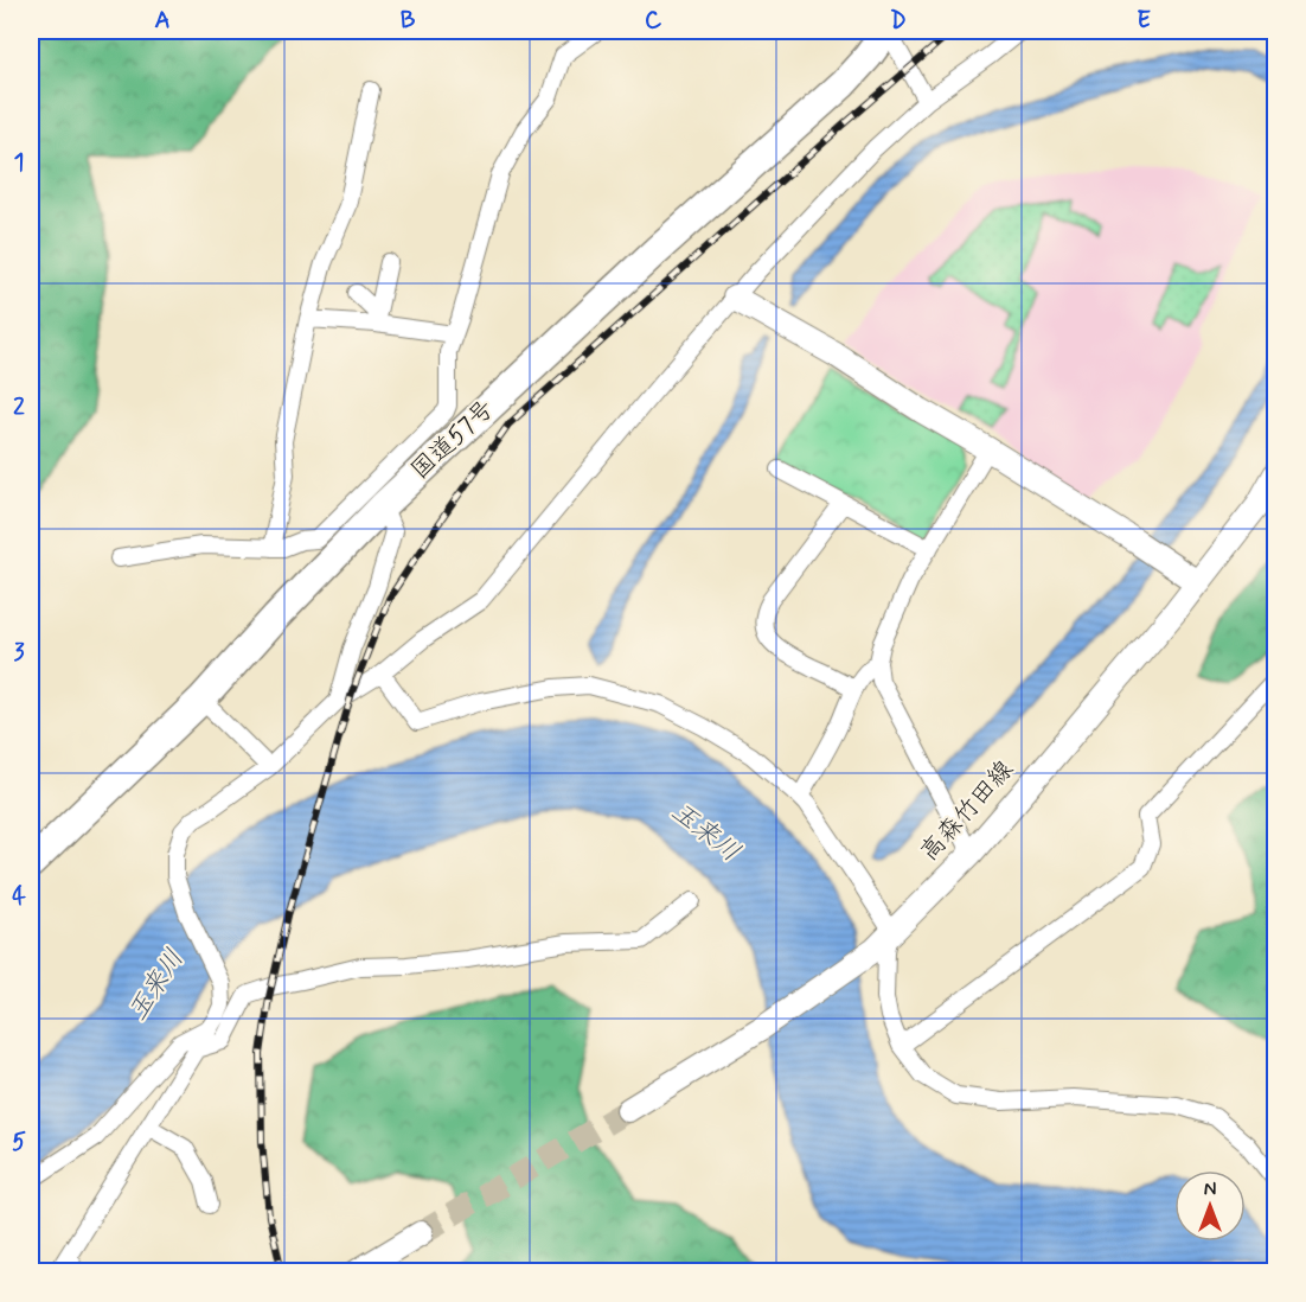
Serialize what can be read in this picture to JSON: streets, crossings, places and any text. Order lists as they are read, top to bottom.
{
  "streets": {
    "highway": ["国道57号"],
    "main road": ["高森竹田線"]
  },
  "water": ["玉来川"],
  "north": "top",
  "grid": {
    "columns": [
      "A",
      "B",
      "C",
      "D",
      "E"
    ],
    "rows": [
      "1",
      "2",
      "3",
      "4",
      "5"
    ]
  }
}
